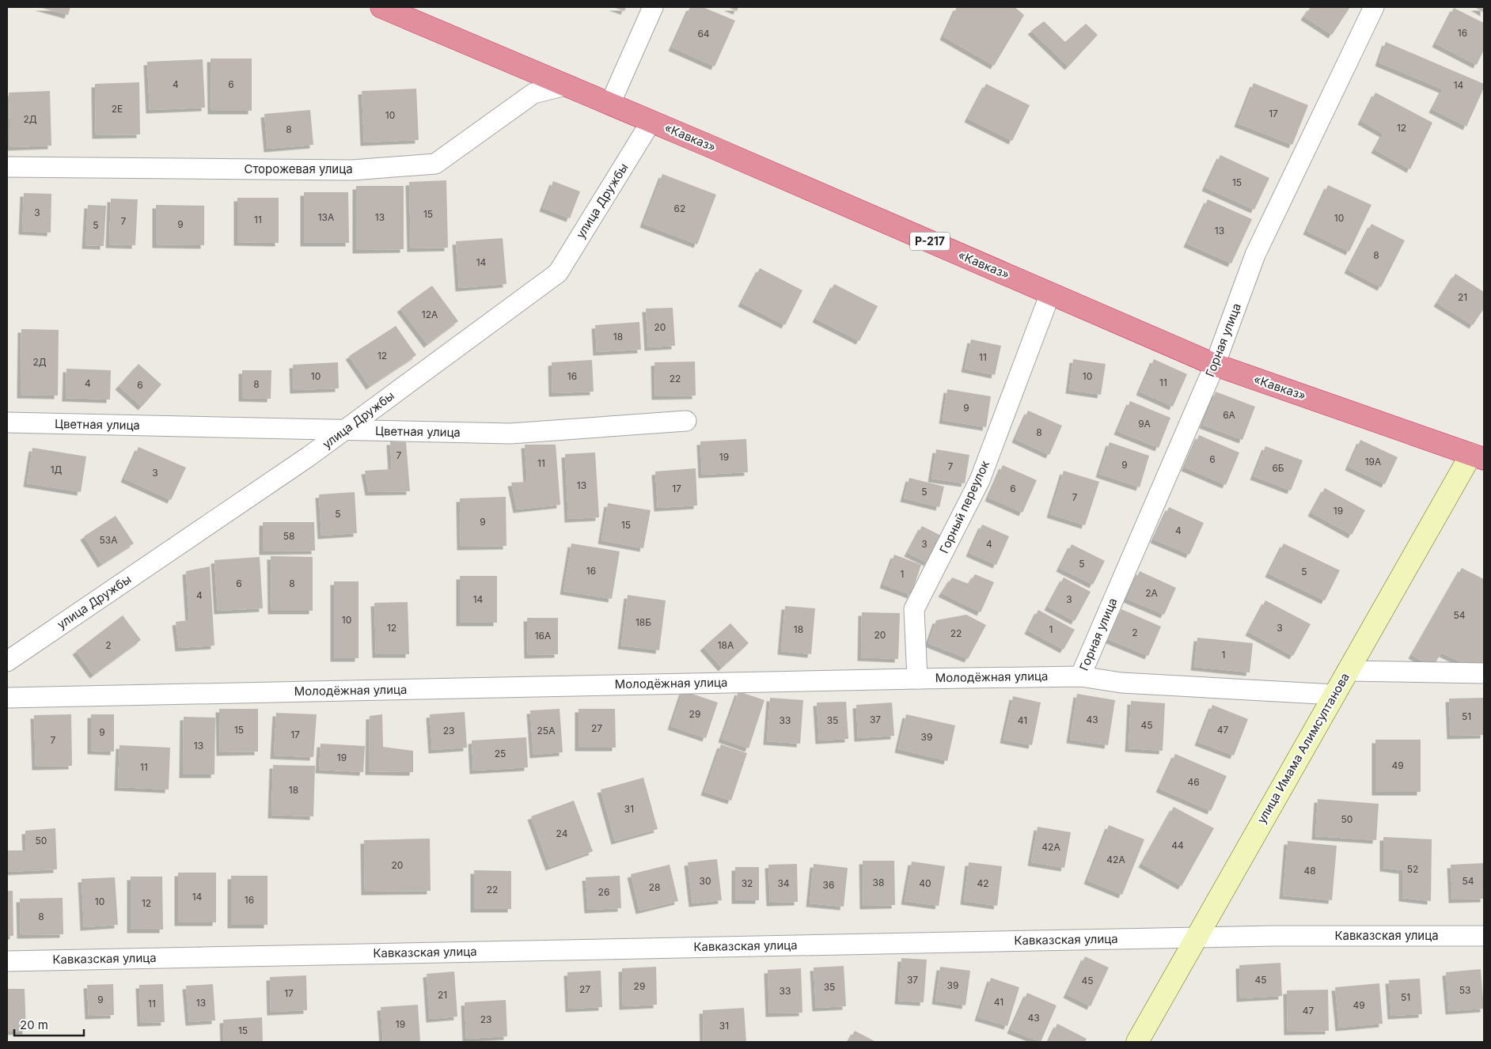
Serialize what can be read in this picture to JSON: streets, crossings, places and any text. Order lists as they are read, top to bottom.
{
  "streets": {
    "highway": ["«Кавказ»", "Р-217"],
    "main road": ["улица Имама Алимсултанова"],
    "street": [
      "Сторожевая улица",
      "улица Дружбы",
      "Горная улица",
      "Цветная улица",
      "Горный переулок",
      "Молодёжная улица",
      "Кавказская улица"
    ]
  },
  "crossings": [
    ["«Кавказ»", "Сторожевая улица"],
    ["«Кавказ»", "улица Дружбы"],
    ["«Кавказ»", "Горная улица"],
    ["«Кавказ»", "Горный переулок"],
    ["«Кавказ»", "улица Имама Алимсултанова"],
    ["улица Дружбы", "Цветная улица"],
    ["Горная улица", "Молодёжная улица"],
    ["Горный переулок", "Молодёжная улица"],
    ["Молодёжная улица", "улица Имама Алимсултанова"],
    ["улица Имама Алимсултанова", "Кавказская улица"]
  ],
  "house_numbers": [
    "16",
    "64",
    "4",
    "6",
    "14",
    "2Е",
    "17",
    "10",
    "2Д",
    "12",
    "8",
    "15",
    "62",
    "3",
    "15",
    "13А",
    "13",
    "10",
    "11",
    "7",
    "9",
    "5",
    "13",
    "8",
    "14",
    "21",
    "12А",
    "20",
    "18",
    "12",
    "11",
    "2Д",
    "10",
    "16",
    "10",
    "22",
    "11",
    "4",
    "8",
    "6",
    "9",
    "6А",
    "9А",
    "8",
    "7",
    "19",
    "6",
    "19А",
    "11",
    "9",
    "7",
    "6Б",
    "1Д",
    "3",
    "13",
    "17",
    "6",
    "5",
    "7",
    "19",
    "5",
    "9",
    "15",
    "4",
    "58",
    "53А",
    "3",
    "4",
    "5",
    "16",
    "5",
    "1",
    "6",
    "8",
    "2А",
    "4",
    "14",
    "3",
    "54",
    "10",
    "18Б",
    "12",
    "3",
    "18",
    "1",
    "2",
    "22",
    "20",
    "16А",
    "2",
    "18А",
    "1",
    "29",
    "51",
    "37",
    "43",
    "33",
    "35",
    "41",
    "45",
    "27",
    "15",
    "47",
    "23",
    "25А",
    "9",
    "17",
    "39",
    "7",
    "13",
    "25",
    "19",
    "49",
    "11",
    "46",
    "18",
    "31",
    "50",
    "24",
    "50",
    "44",
    "42А",
    "42А",
    "20",
    "52",
    "48",
    "30",
    "54",
    "38",
    "32",
    "34",
    "40",
    "42",
    "36",
    "28",
    "22",
    "26",
    "14",
    "16",
    "10",
    "12",
    "8",
    "37",
    "45",
    "45",
    "39",
    "29",
    "35",
    "27",
    "53",
    "33",
    "17",
    "21",
    "51",
    "9",
    "41",
    "13",
    "11",
    "49",
    "47",
    "43",
    "23",
    "19",
    "31",
    "15"
  ],
  "scale_bar": "20 m"
}
